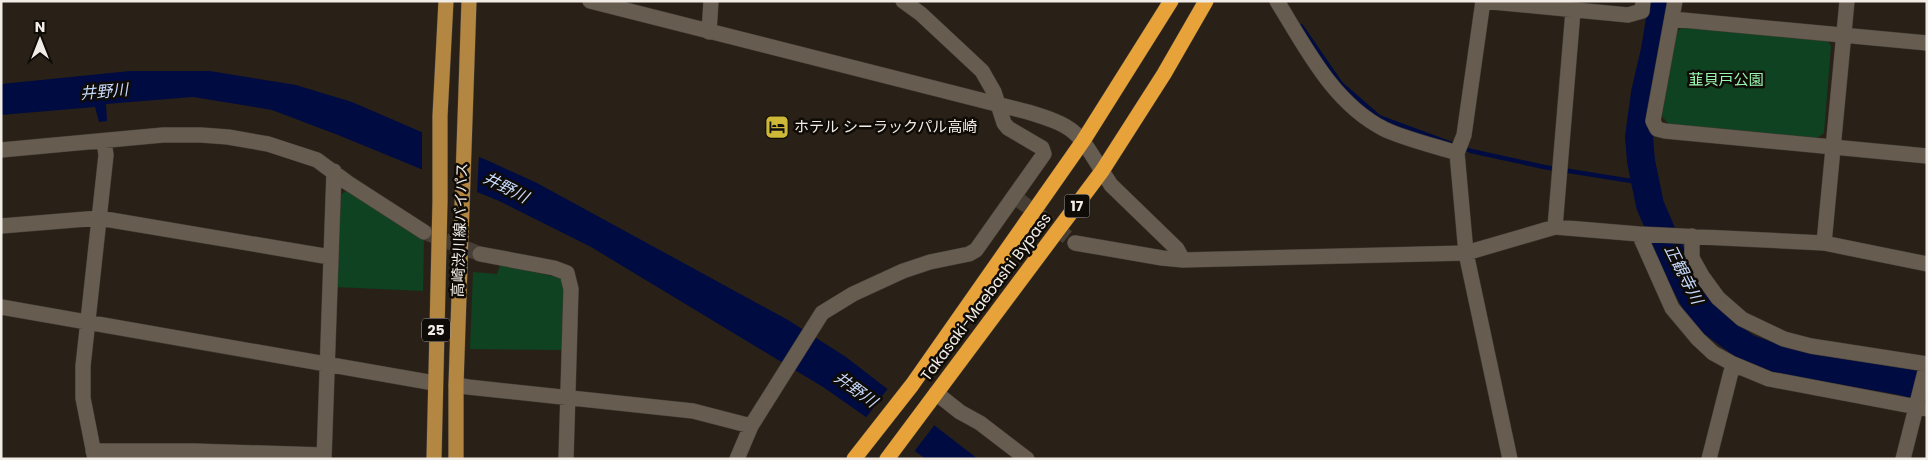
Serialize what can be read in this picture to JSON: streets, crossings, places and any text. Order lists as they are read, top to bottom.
{
  "streets": {
    "highway": ["17", "Takasaki-Maebashi Bypass"],
    "main road": ["高崎渋川線バイパス", "25"]
  },
  "water": ["井野川", "正観寺川"],
  "parks": ["韮貝戸公園"],
  "places": {
    "hotel": ["ホテル シーラックパル高崎"]
  },
  "north": "top"
}
